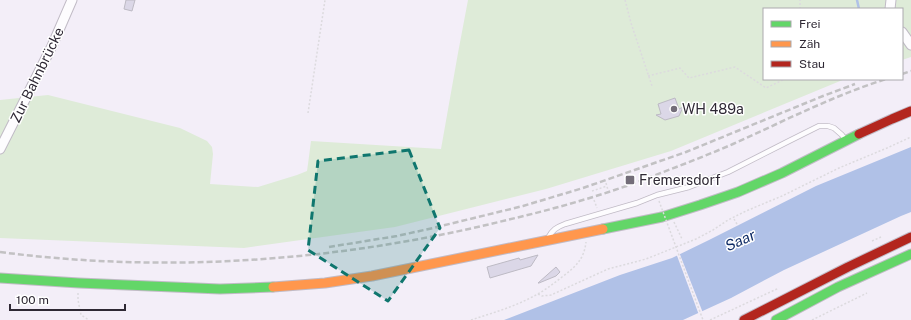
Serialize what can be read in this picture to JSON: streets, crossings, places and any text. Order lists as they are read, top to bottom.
{
  "streets": {
    "street": ["Zur Bahnbrücke"]
  },
  "water": ["Saar"],
  "places": {
    "other": ["WH 489a"],
    "transit": ["Fremersdorf"]
  },
  "legend": ["Frei", "Zäh", "Stau"],
  "scale_bar": "100 m"
}
